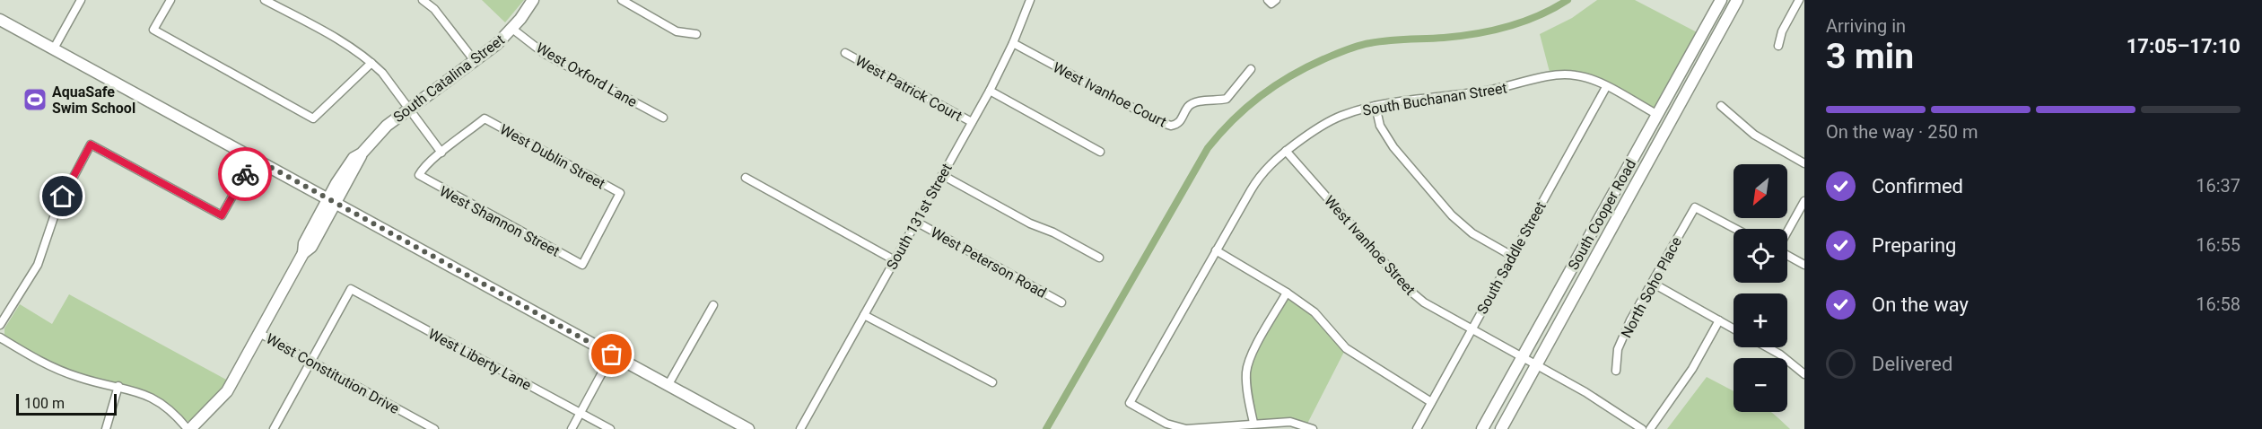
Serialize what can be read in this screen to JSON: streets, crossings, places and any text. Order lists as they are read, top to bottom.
{
  "streets": {
    "main road": ["South Catalina Street", "South Cooper Road"],
    "street": [
      "West Oxford Lane",
      "West Patrick Court",
      "West Ivanhoe Court",
      "South Buchanan Street",
      "West Dublin Street",
      "South 131st Street",
      "West Shannon Street",
      "West Ivanhoe Street",
      "South Saddle Street",
      "West Peterson Road",
      "North Soho Place",
      "West Liberty Lane",
      "West Constitution Drive"
    ]
  },
  "crossings": [
    ["West Oxford Lane", "South Catalina Street"],
    ["South Catalina Street", "West Constitution Drive"],
    ["West Patrick Court", "South 131st Street"],
    ["West Ivanhoe Court", "South 131st Street"],
    ["South Buchanan Street", "South Cooper Road"],
    ["South Buchanan Street", "West Ivanhoe Street"],
    ["South Buchanan Street", "South Saddle Street"],
    ["West Dublin Street", "West Shannon Street"],
    ["South Cooper Road", "West Ivanhoe Street"],
    ["South 131st Street", "West Peterson Road"],
    ["West Ivanhoe Street", "South Saddle Street"],
    ["West Liberty Lane", "West Constitution Drive"]
  ],
  "places": {
    "sports": ["AquaSafe Swim School"]
  },
  "scale_bar": "100 m",
  "north": "bottom left",
  "page": {
    "heading": ["3 min", "Arriving in", "17:05–17:10"],
    "bar": "On the way · 250 m",
    "list": [
      ["Confirmed", "16:37"],
      ["Preparing", "16:55"],
      ["On the way", "16:58"],
      "Delivered"
    ],
    "map_buttons": ["+", "−"],
    "scale": "100 m"
  }
}
